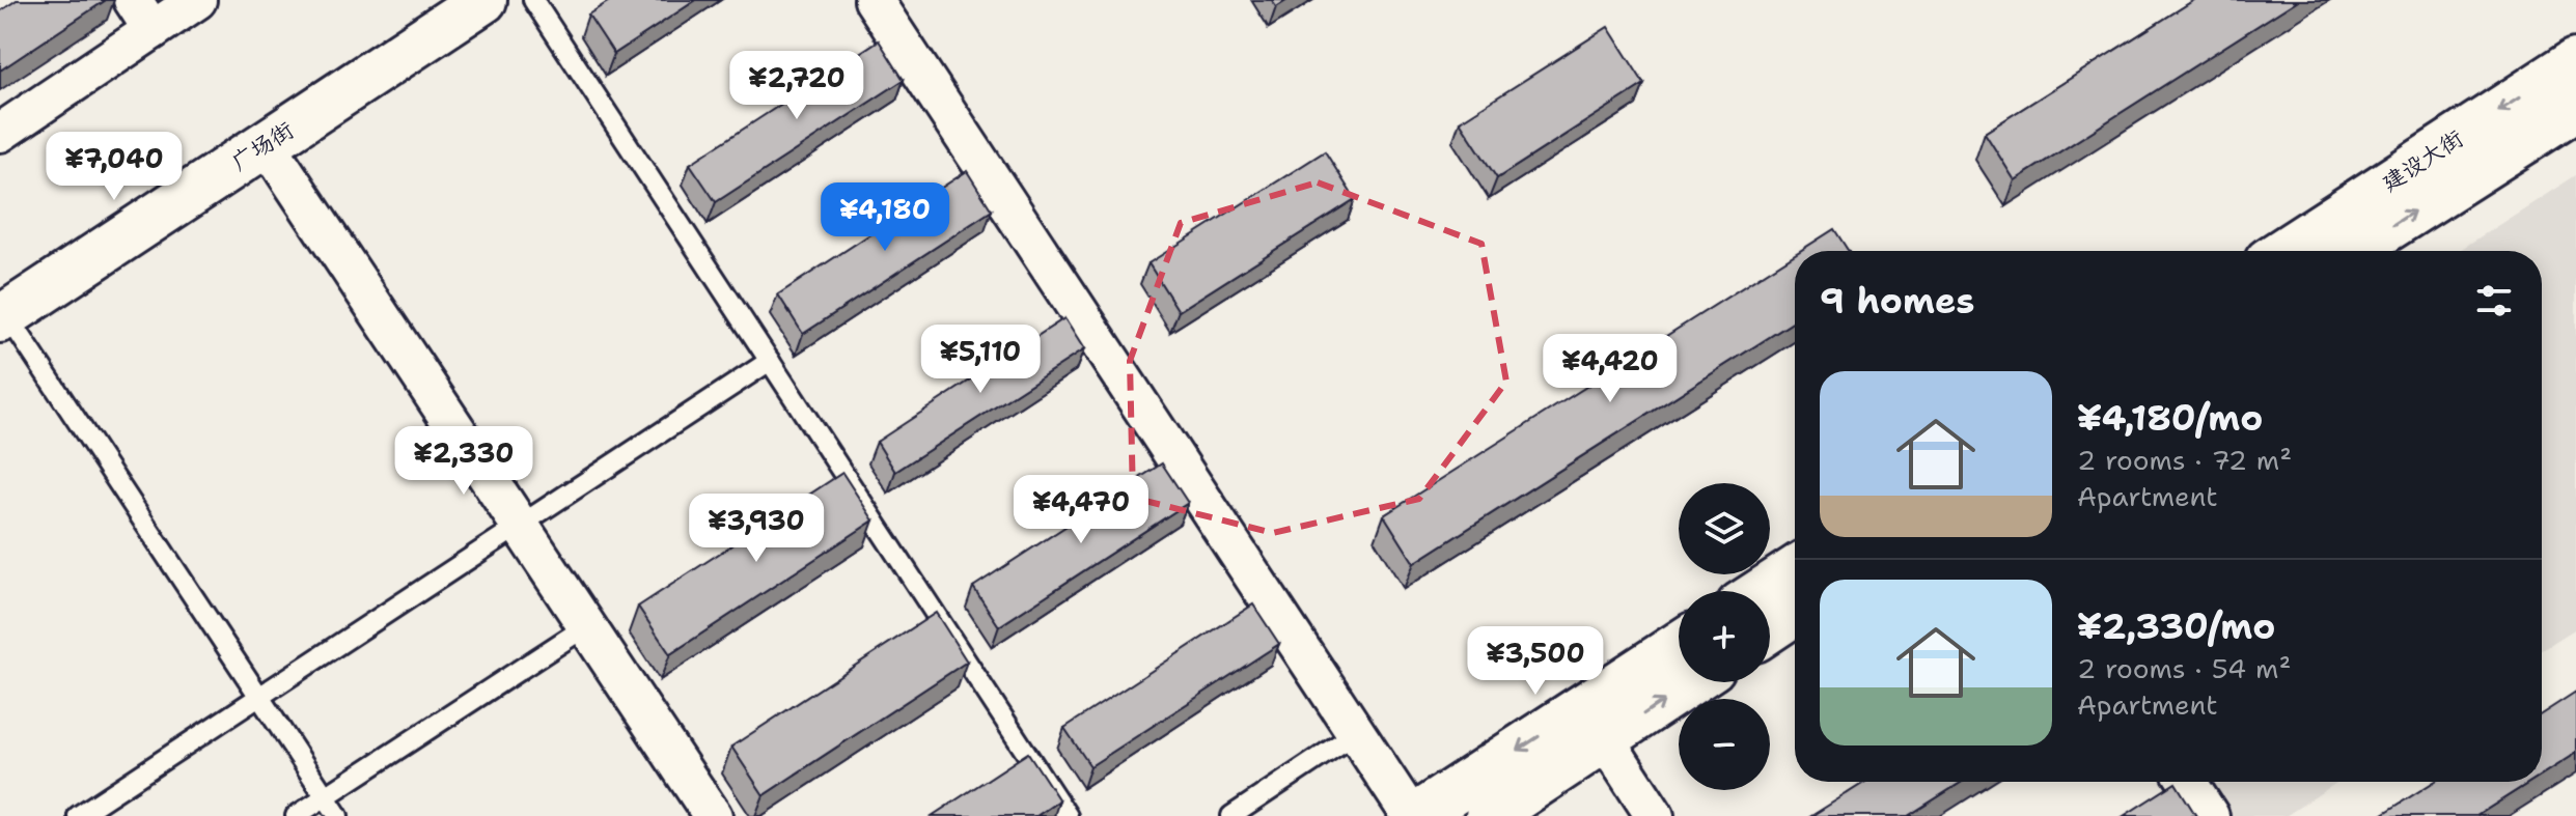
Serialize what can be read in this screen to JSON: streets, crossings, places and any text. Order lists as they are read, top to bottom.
{
  "streets": {
    "main road": ["广场街", "建设大街"]
  },
  "page": {
    "price": [
      "¥2,720",
      "¥7,040",
      "¥4,180",
      "¥5,110",
      "¥4,420",
      "¥2,330",
      "¥4,470",
      "¥3,930",
      "¥3,500"
    ],
    "heading": "9 homes",
    "list": [
      {
        "name": "¥4,180/mo",
        "note": "2 rooms · 72 m² · Apartment"
      },
      {
        "name": "¥2,330/mo",
        "note": "2 rooms · 54 m² · Apartment"
      }
    ],
    "map_buttons": ["+", "−"]
  }
}
